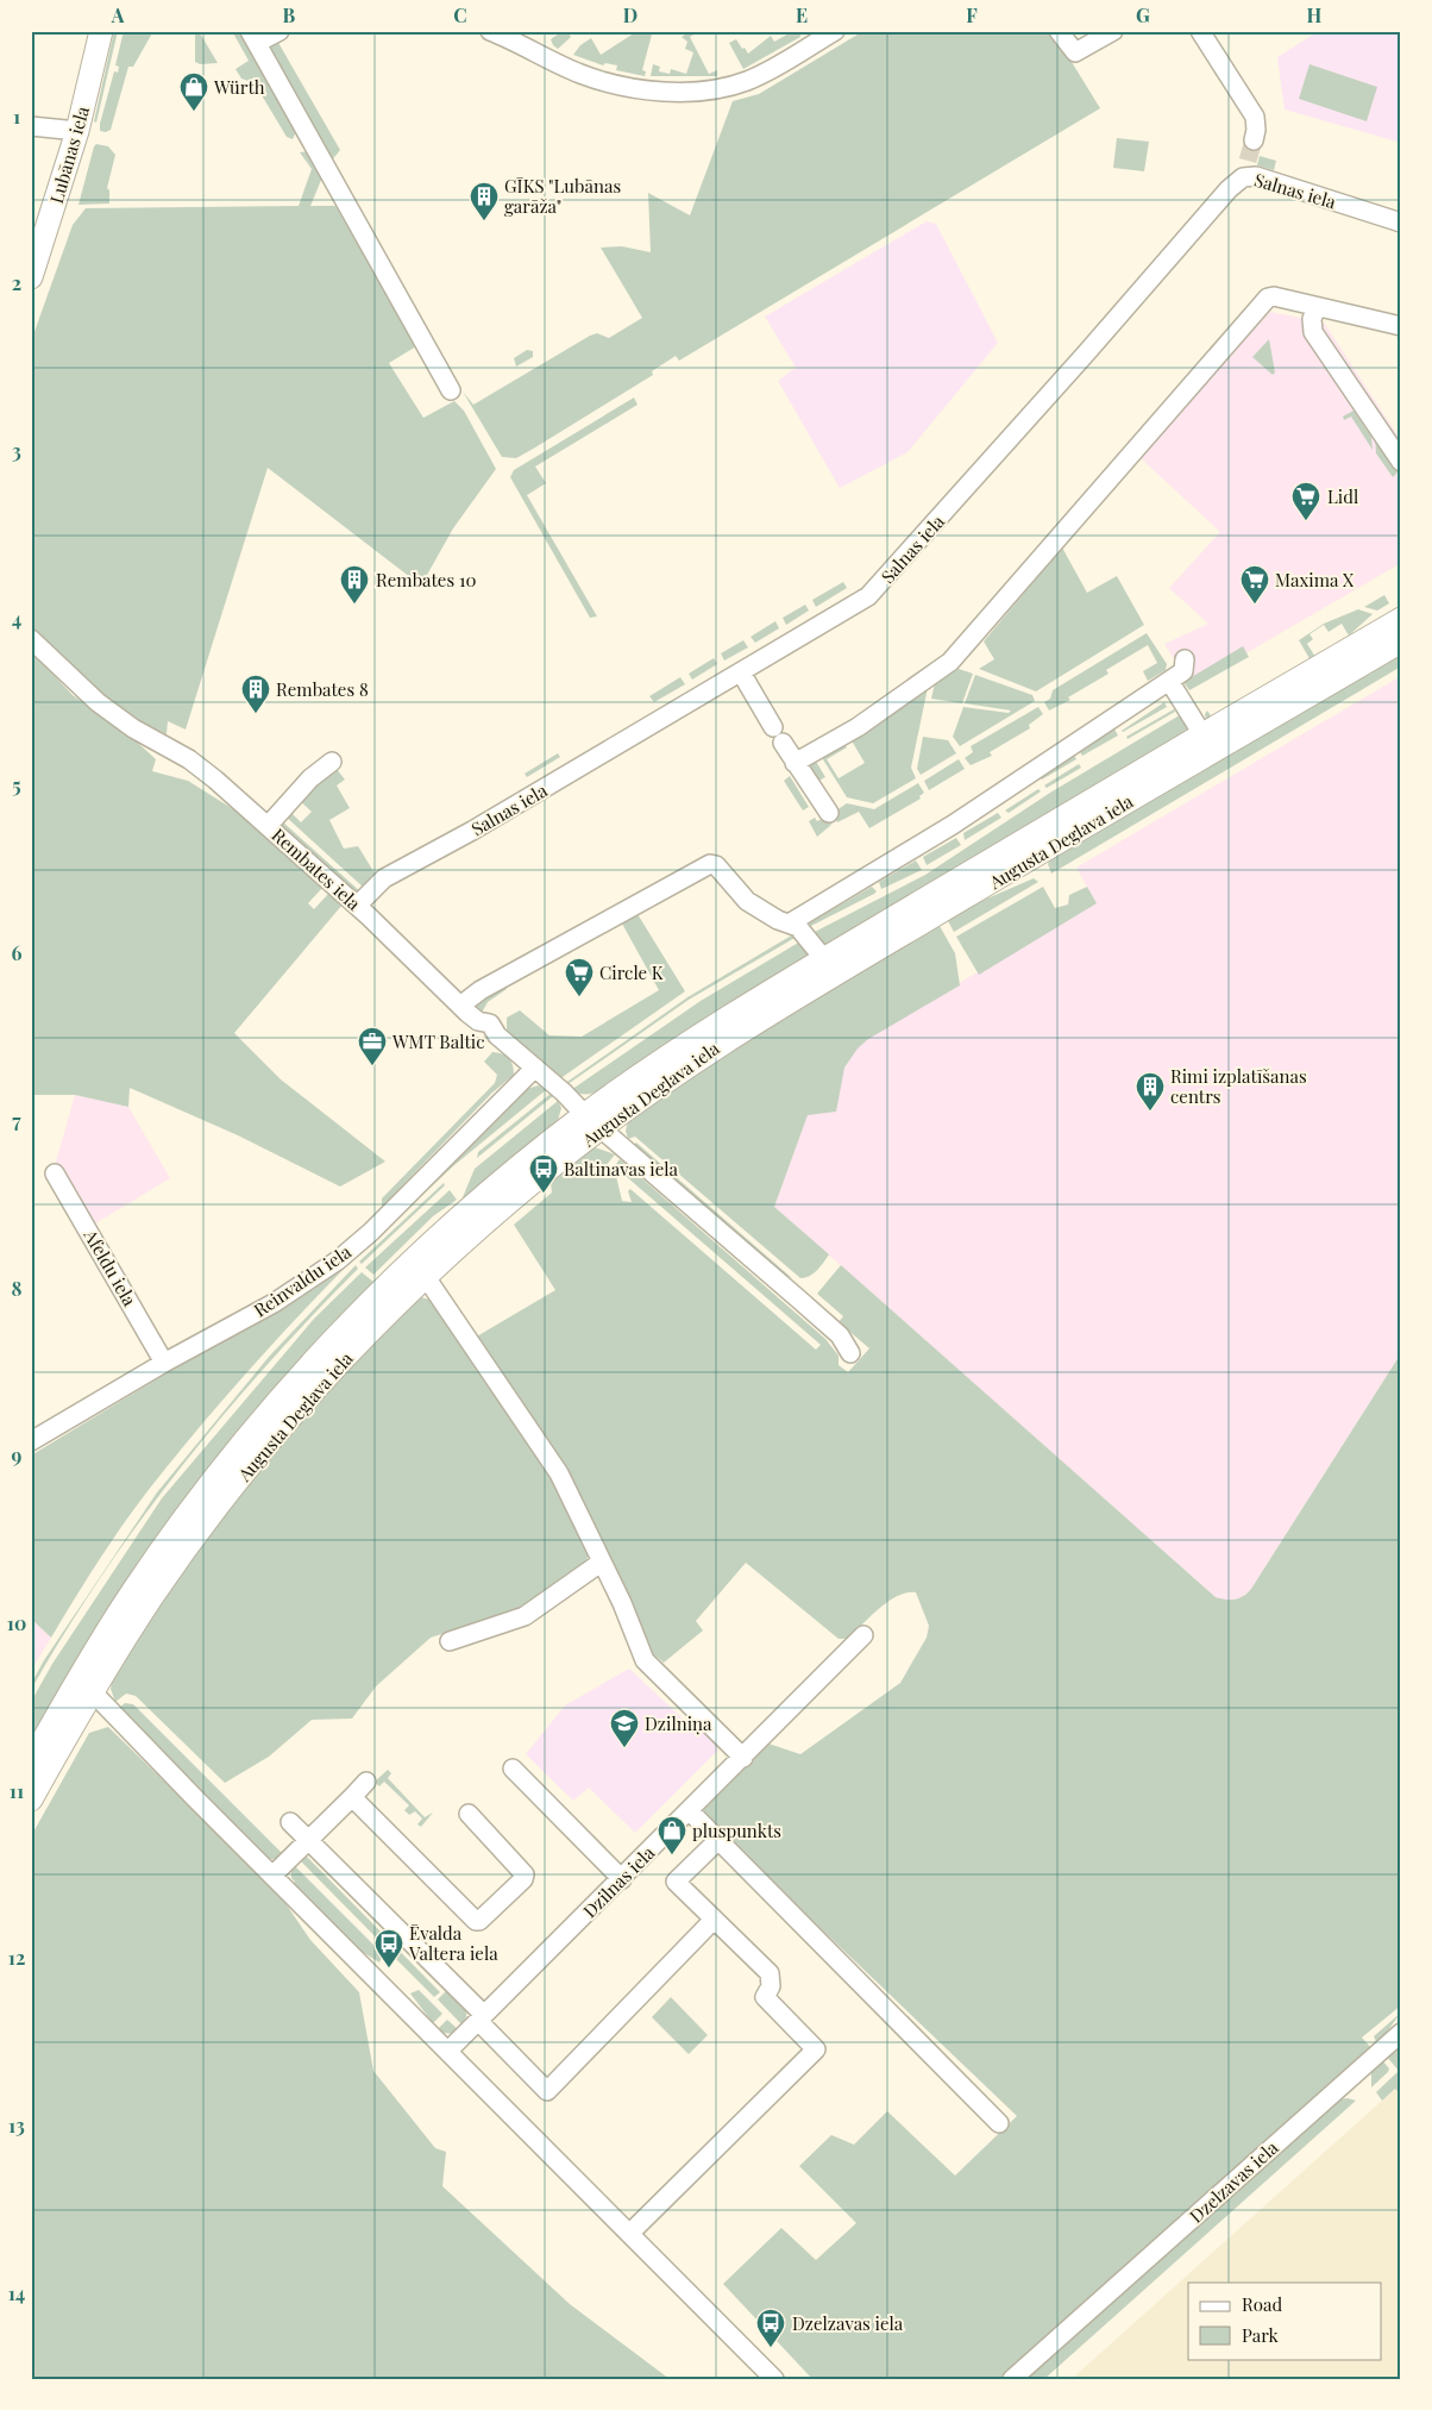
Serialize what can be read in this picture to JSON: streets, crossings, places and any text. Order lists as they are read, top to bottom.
{
  "streets": {
    "main road": ["Lubānas iela", "Augusta Deglava iela"],
    "street": [
      "Salnas iela",
      "Rembates iela",
      "Afeldu iela",
      "Reinvaldu iela",
      "Dzilnas iela",
      "Dzelzavas iela"
    ]
  },
  "crossings": [
    ["Salnas iela", "Rembates iela"],
    ["Augusta Deglava iela", "Rembates iela"],
    ["Rembates iela", "Reinvaldu iela"],
    ["Afeldu iela", "Reinvaldu iela"]
  ],
  "places": {
    "shop": ["Würth", "pluspunkts"],
    "building": [
      "GĪKS \"Lubānas garāža\"",
      "Rembates 10",
      "Rembates 8",
      "Rimi izplatīšanas centrs"
    ],
    "supermarket": ["Lidl", "Maxima X", "Circle K"],
    "office": ["WMT Baltic"],
    "bus stop": ["Baltinavas iela", "Ēvalda Valtera iela", "Dzelzavas iela"],
    "school or university": ["Dzilniņa"]
  },
  "legend": ["Road", "Park"],
  "grid": {
    "columns": [
      "A",
      "B",
      "C",
      "D",
      "E",
      "F",
      "G",
      "H"
    ],
    "rows": [
      "1",
      "2",
      "3",
      "4",
      "5",
      "6",
      "7",
      "8",
      "9",
      "10",
      "11",
      "12",
      "13",
      "14"
    ]
  }
}
